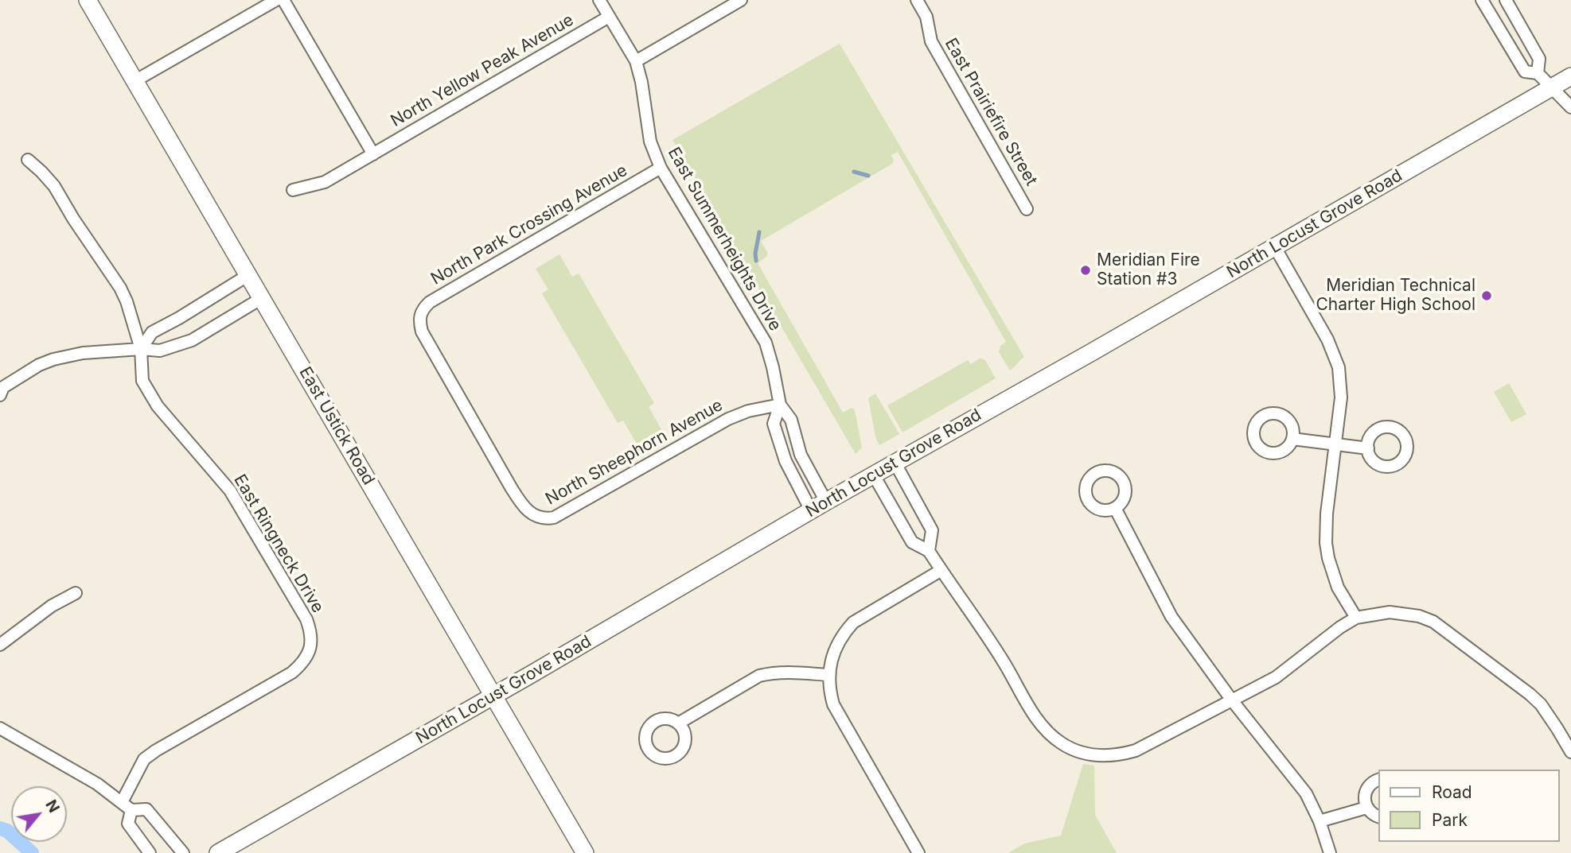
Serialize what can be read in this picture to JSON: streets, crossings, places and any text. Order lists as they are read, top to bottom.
{
  "streets": {
    "main road": ["North Locust Grove Road", "East Ustick Road"],
    "street": [
      "North Yellow Peak Avenue",
      "East Prairiefire Street",
      "North Park Crossing Avenue",
      "East Summerheights Drive",
      "North Sheephorn Avenue",
      "East Ringneck Drive"
    ]
  },
  "crossings": [
    ["North Yellow Peak Avenue", "East Summerheights Drive"],
    ["North Locust Grove Road", "East Summerheights Drive"],
    ["North Locust Grove Road", "East Ustick Road"],
    ["North Park Crossing Avenue", "East Summerheights Drive"],
    ["North Park Crossing Avenue", "North Sheephorn Avenue"],
    ["East Summerheights Drive", "North Sheephorn Avenue"]
  ],
  "places": ["Meridian Fire Station #3", "Meridian Technical Charter High School"],
  "legend": ["Road", "Park"],
  "north": "top right"
}
